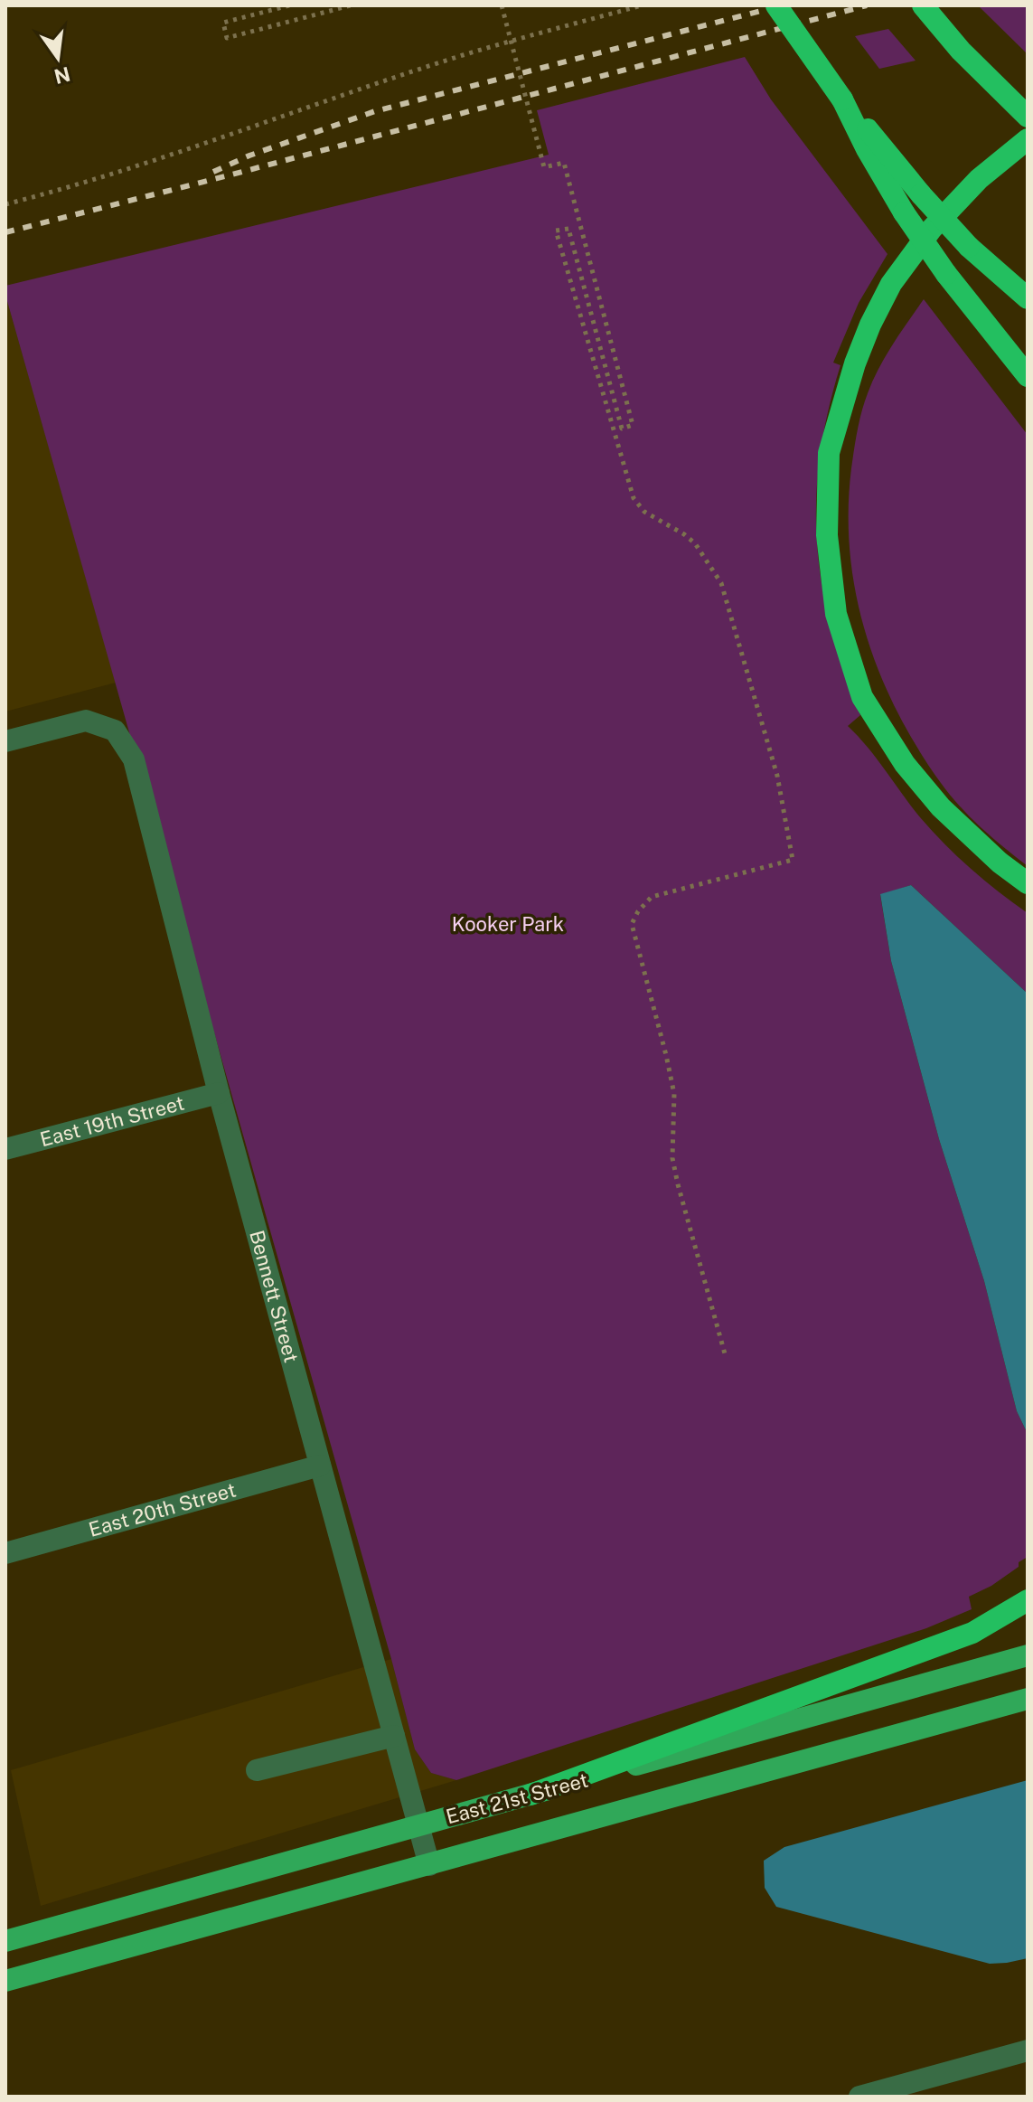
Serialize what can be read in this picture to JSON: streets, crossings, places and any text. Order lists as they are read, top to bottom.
{
  "streets": {
    "main road": ["East 21st Street"],
    "street": ["East 19th Street", "Bennett Street", "East 20th Street"]
  },
  "crossings": [
    ["East 19th Street", "Bennett Street"],
    ["Bennett Street", "East 20th Street"],
    ["Bennett Street", "East 21st Street"]
  ],
  "parks": ["Kooker Park"],
  "north": "bottom"
}
